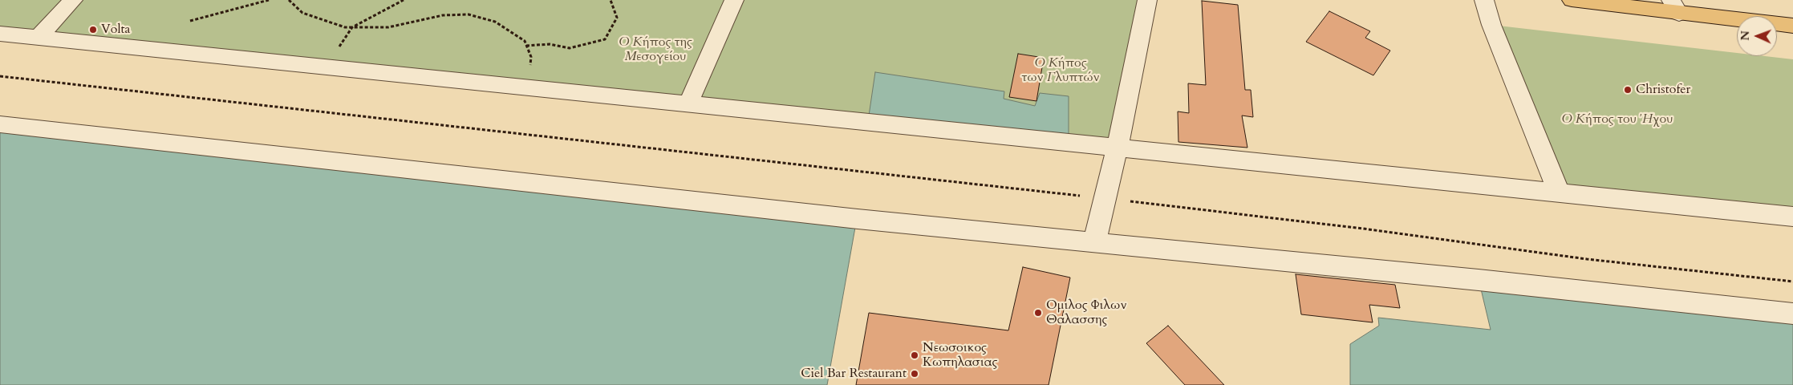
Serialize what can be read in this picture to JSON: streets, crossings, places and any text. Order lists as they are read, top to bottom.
{
  "parks": ["Ο Κήπος της Μεσογείου", "Ο Κήπος των Γλυπτών", "Ο Κήπος του Ήχου"],
  "places": [
    "Volta",
    "Christofer",
    "Ομιλος Φιλων Θαλασσης",
    "Νεωσοικος Κωπηλασιας",
    "Ciel Bar Restaurant"
  ],
  "north": "left"
}
